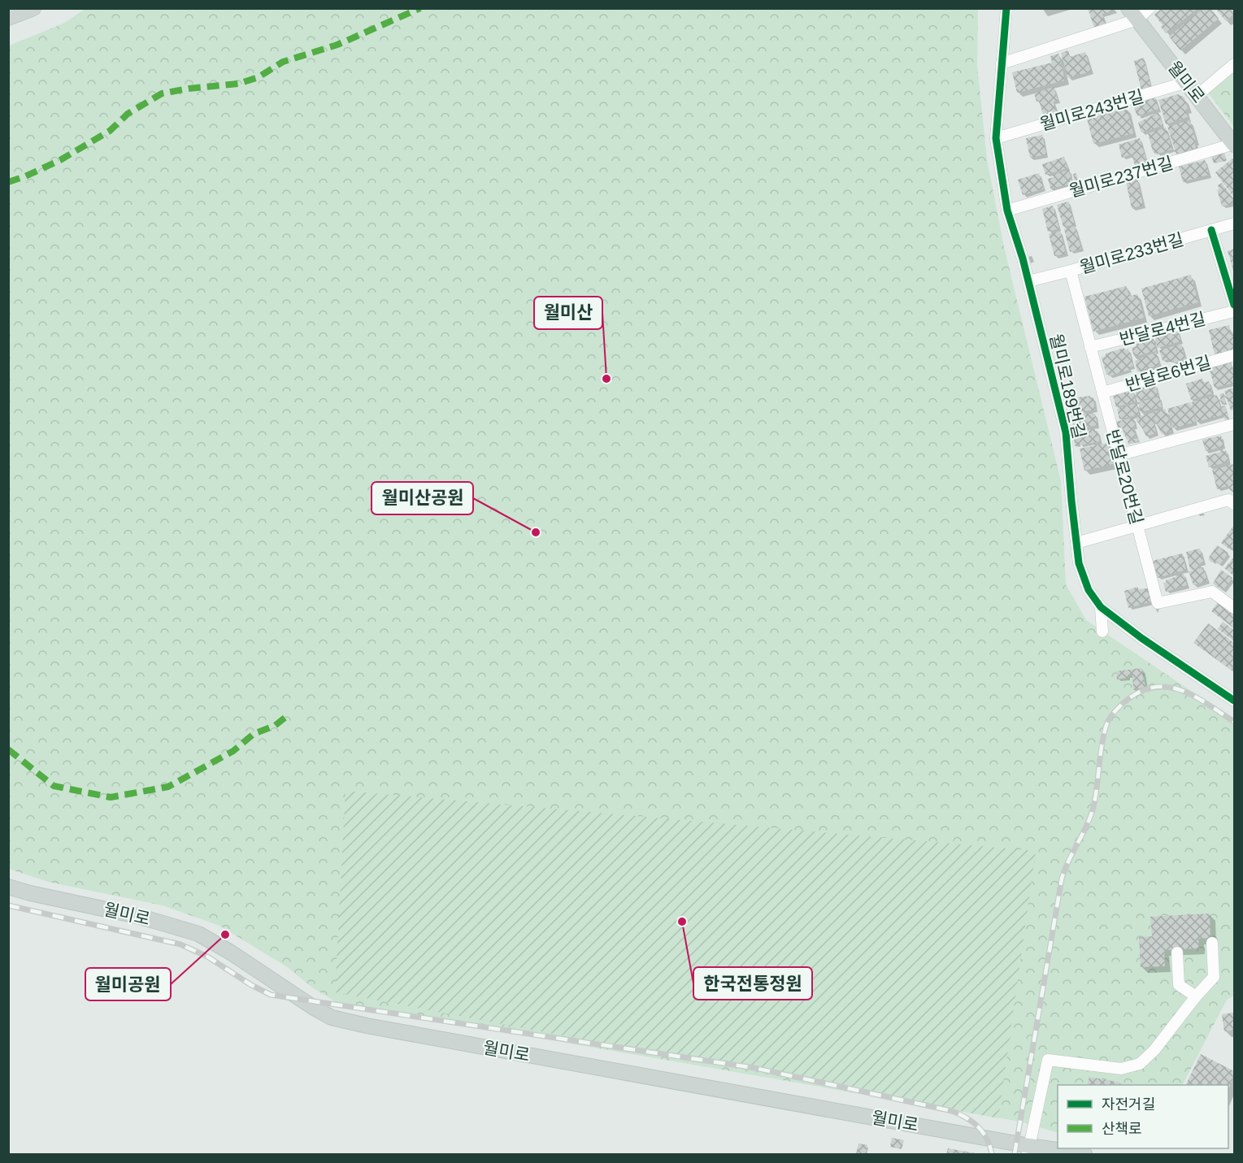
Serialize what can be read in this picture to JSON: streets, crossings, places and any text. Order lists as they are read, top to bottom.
{
  "streets": {
    "main road": ["월미로"],
    "street": [
      "월미로243번길",
      "월미로237번길",
      "월미로233번길",
      "반달로4번길",
      "반달로6번길",
      "월미로189번길",
      "반달로20번길"
    ]
  },
  "crossings": [
    ["월미로", "월미로243번길"],
    ["월미로", "월미로237번길"],
    ["월미로243번길", "월미로189번길"],
    ["월미로237번길", "월미로189번길"],
    ["월미로233번길", "월미로189번길"],
    ["월미로233번길", "반달로20번길"],
    ["반달로4번길", "반달로20번길"],
    ["반달로6번길", "반달로20번길"]
  ],
  "places": [
    "월미산",
    "월미산공원",
    "한국전통정원",
    "월미공원"
  ],
  "legend": ["자전거길", "산책로"]
}
